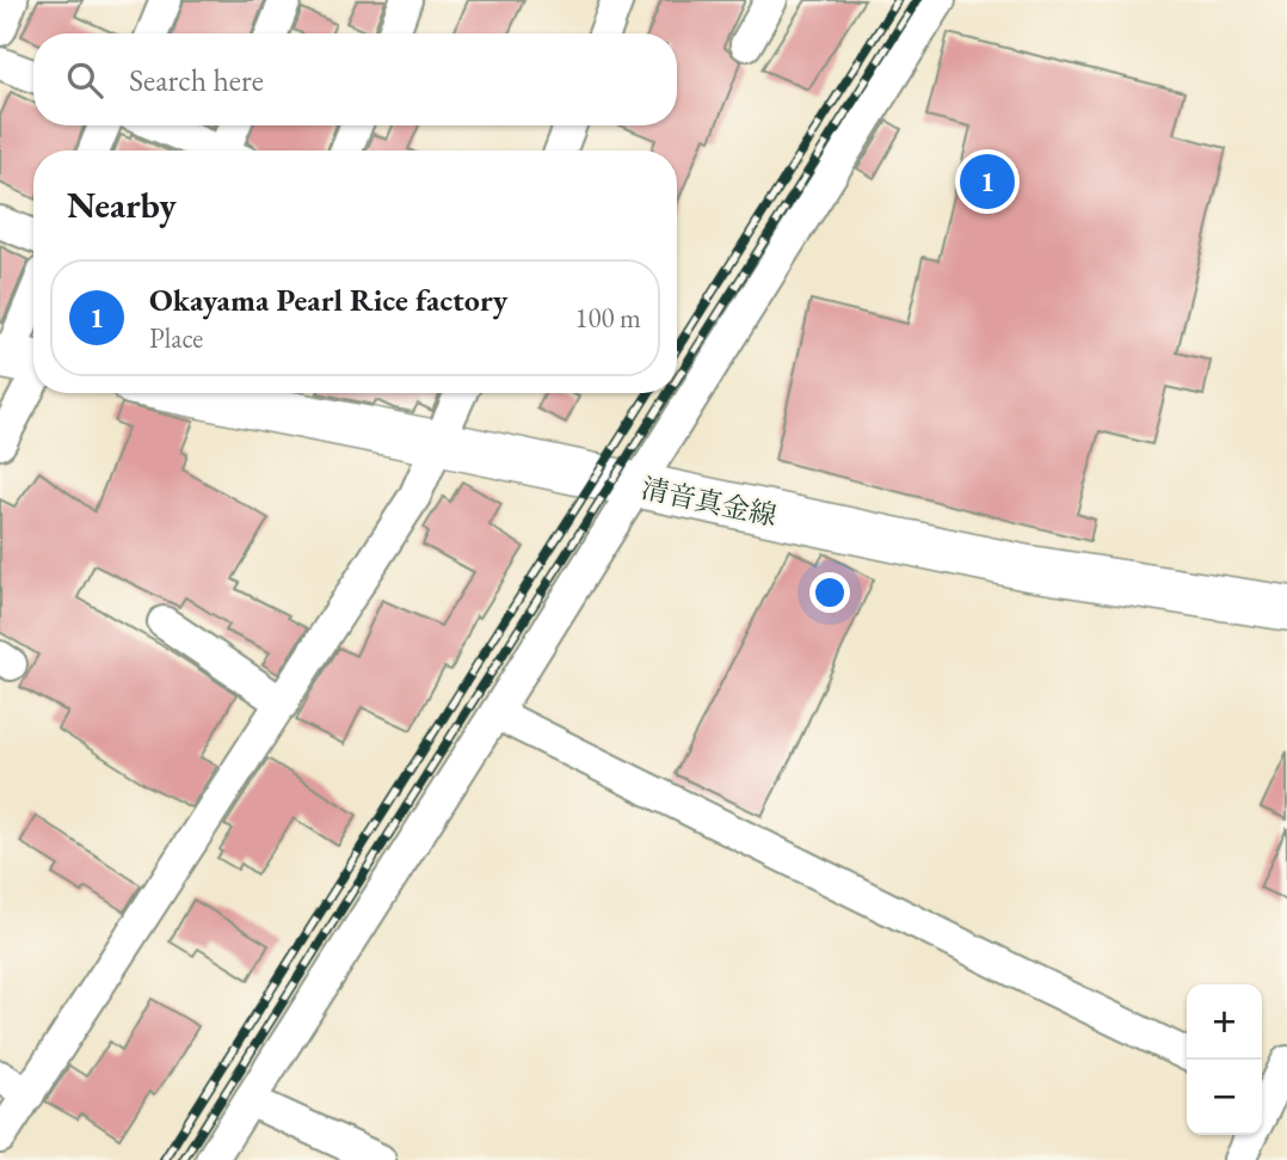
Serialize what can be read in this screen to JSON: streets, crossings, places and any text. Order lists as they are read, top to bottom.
{
  "streets": {
    "main road": ["清音真金線"]
  },
  "page": {
    "search": "Search here",
    "pins": "1",
    "heading": "Nearby",
    "list": [
      {
        "mark": "1",
        "name": "Okayama Pearl Rice factory",
        "note": "Place",
        "value": "100 m"
      }
    ],
    "map_buttons": ["+", "−"]
  }
}
